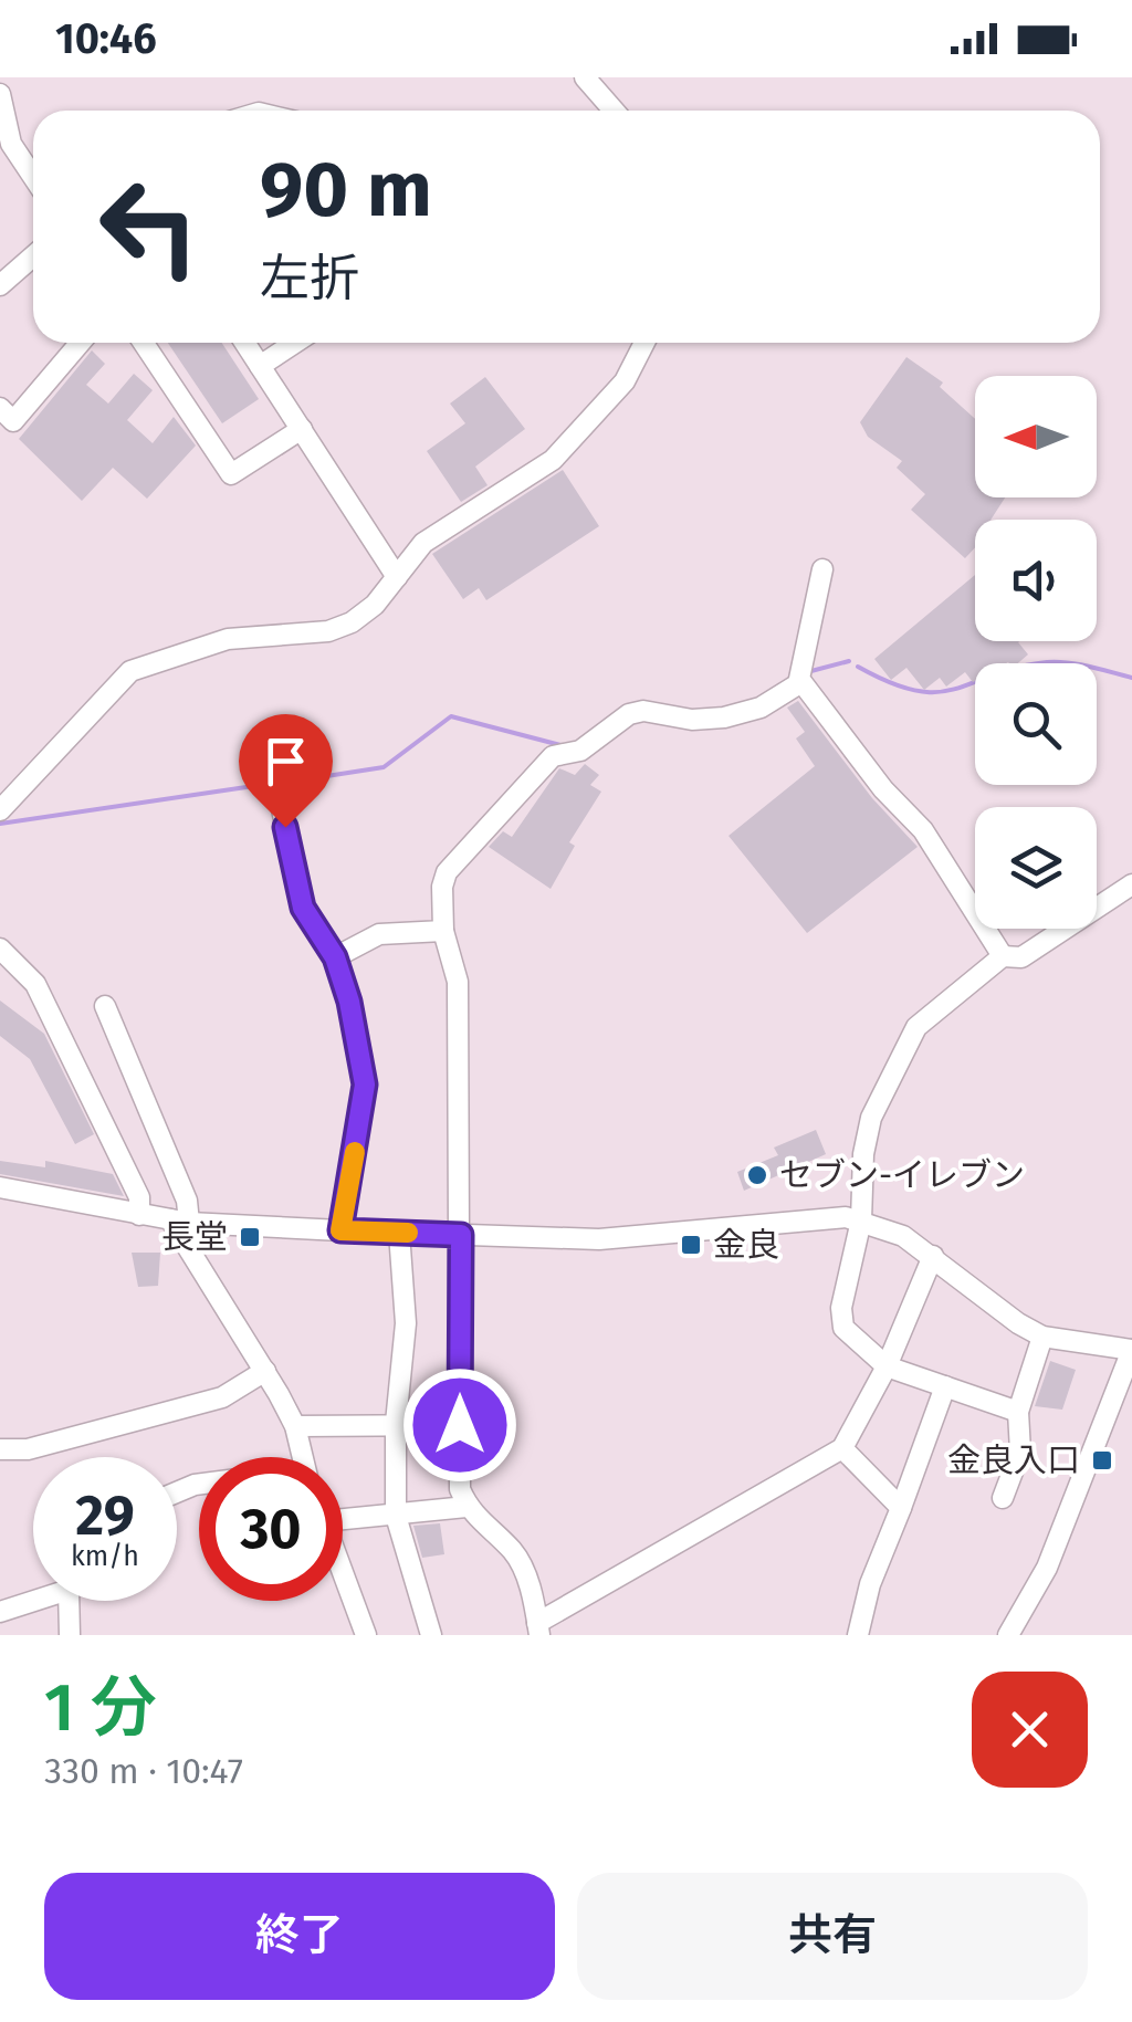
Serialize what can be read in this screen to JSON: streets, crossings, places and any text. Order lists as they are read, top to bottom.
{
  "places": {
    "other": ["セブン-イレブン"],
    "transit": ["長堂", "金良", "金良入口"]
  },
  "north": "left",
  "page": {
    "status": "10:46",
    "turn": ["90 m", "左折"],
    "speed": "29 km/h",
    "limit": "30",
    "heading": ["1 分", "330 m · 10:47"],
    "buttons": ["終了", "共有"]
  }
}
